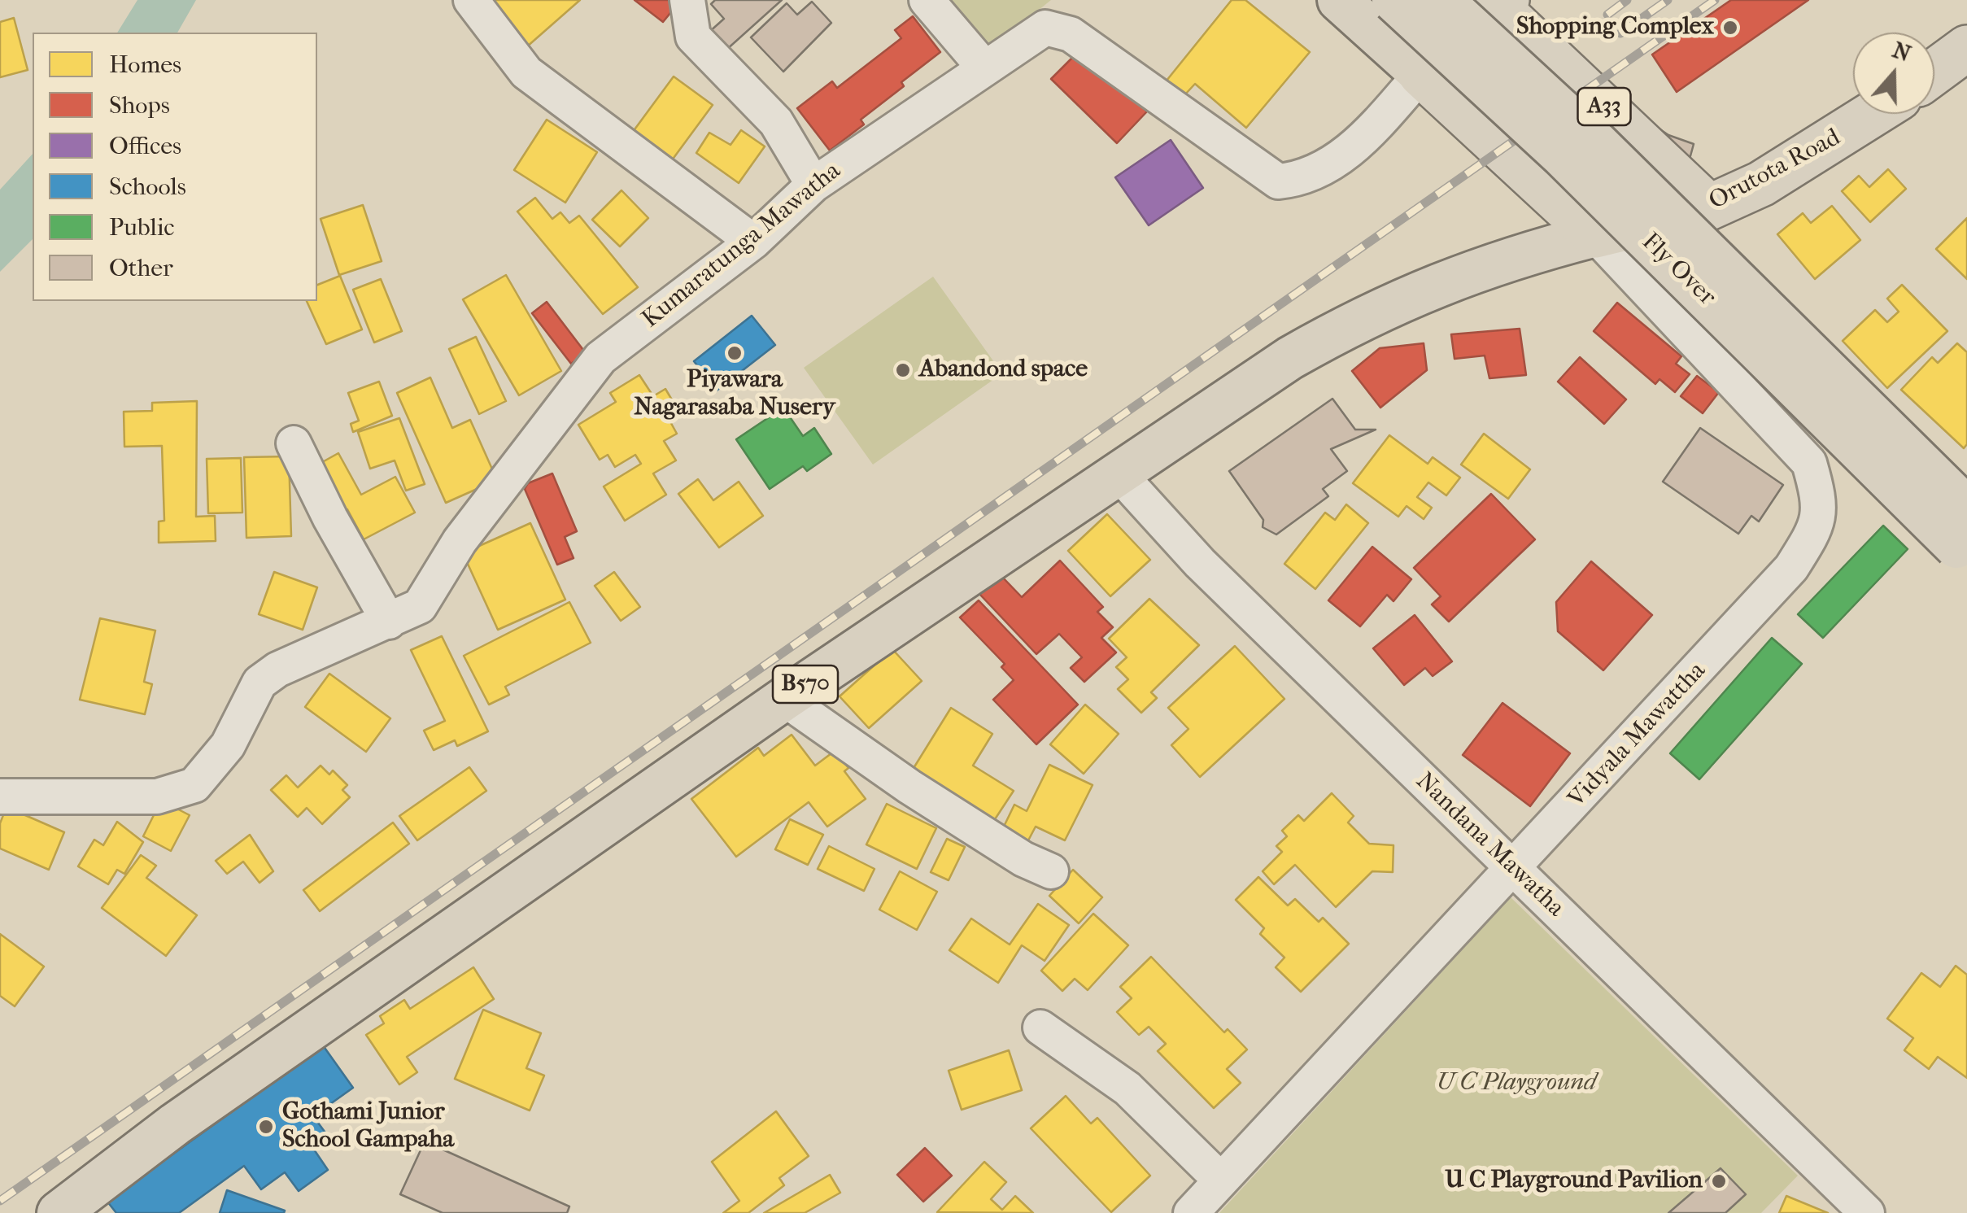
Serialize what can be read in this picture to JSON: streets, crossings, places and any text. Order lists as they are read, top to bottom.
{
  "streets": {
    "highway": ["A33", "Orutota Road"],
    "main road": ["Fly Over", "B570"],
    "street": ["Kumaratunga Mawatha", "Vidyala Mawattha", "Nandana Mawatha"]
  },
  "crossings": [
    ["A33", "Orutota Road"],
    ["A33", "Kumaratunga Mawatha"],
    ["Orutota Road", "B570"],
    ["Orutota Road", "Vidyala Mawattha"],
    ["B570", "Vidyala Mawattha"],
    ["B570", "Nandana Mawatha"],
    ["Vidyala Mawattha", "Nandana Mawatha"]
  ],
  "parks": ["U C Playground"],
  "places": [
    "Shopping Complex",
    "Piyawara Nagarasaba Nusery",
    "Abandond space",
    "Gothami Junior School Gampaha",
    "U C Playground Pavilion"
  ],
  "legend": [
    "Homes",
    "Shops",
    "Offices",
    "Schools",
    "Public",
    "Other"
  ],
  "north": "top"
}
